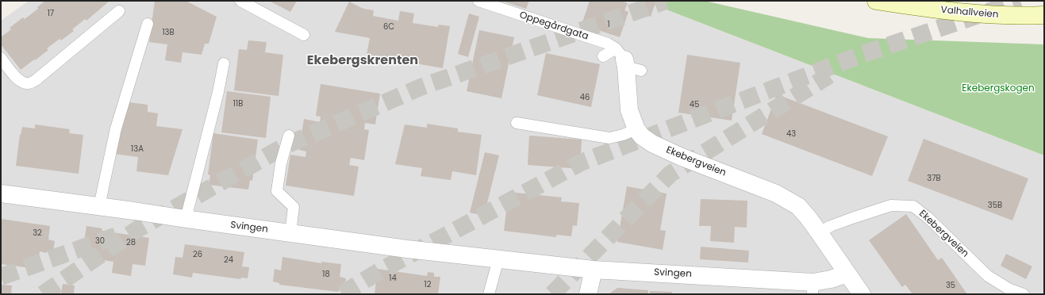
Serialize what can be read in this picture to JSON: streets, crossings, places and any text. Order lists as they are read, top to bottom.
{
  "streets": {
    "street": ["Valhallveien", "Ekebergveien", "Svingen"],
    "lane": ["Oppegårdgata"]
  },
  "crossings": [
    ["Oppegårdgata", "Ekebergveien"],
    ["Ekebergveien", "Svingen"]
  ],
  "districts": ["Ekebergskrenten"],
  "parks": ["Ekebergskogen"],
  "house_numbers": [
    "17",
    "1",
    "6C",
    "13B",
    "46",
    "11B",
    "45",
    "43",
    "13A",
    "37B",
    "35B",
    "32",
    "30",
    "28",
    "26",
    "24",
    "18",
    "14",
    "12",
    "35"
  ]
}
